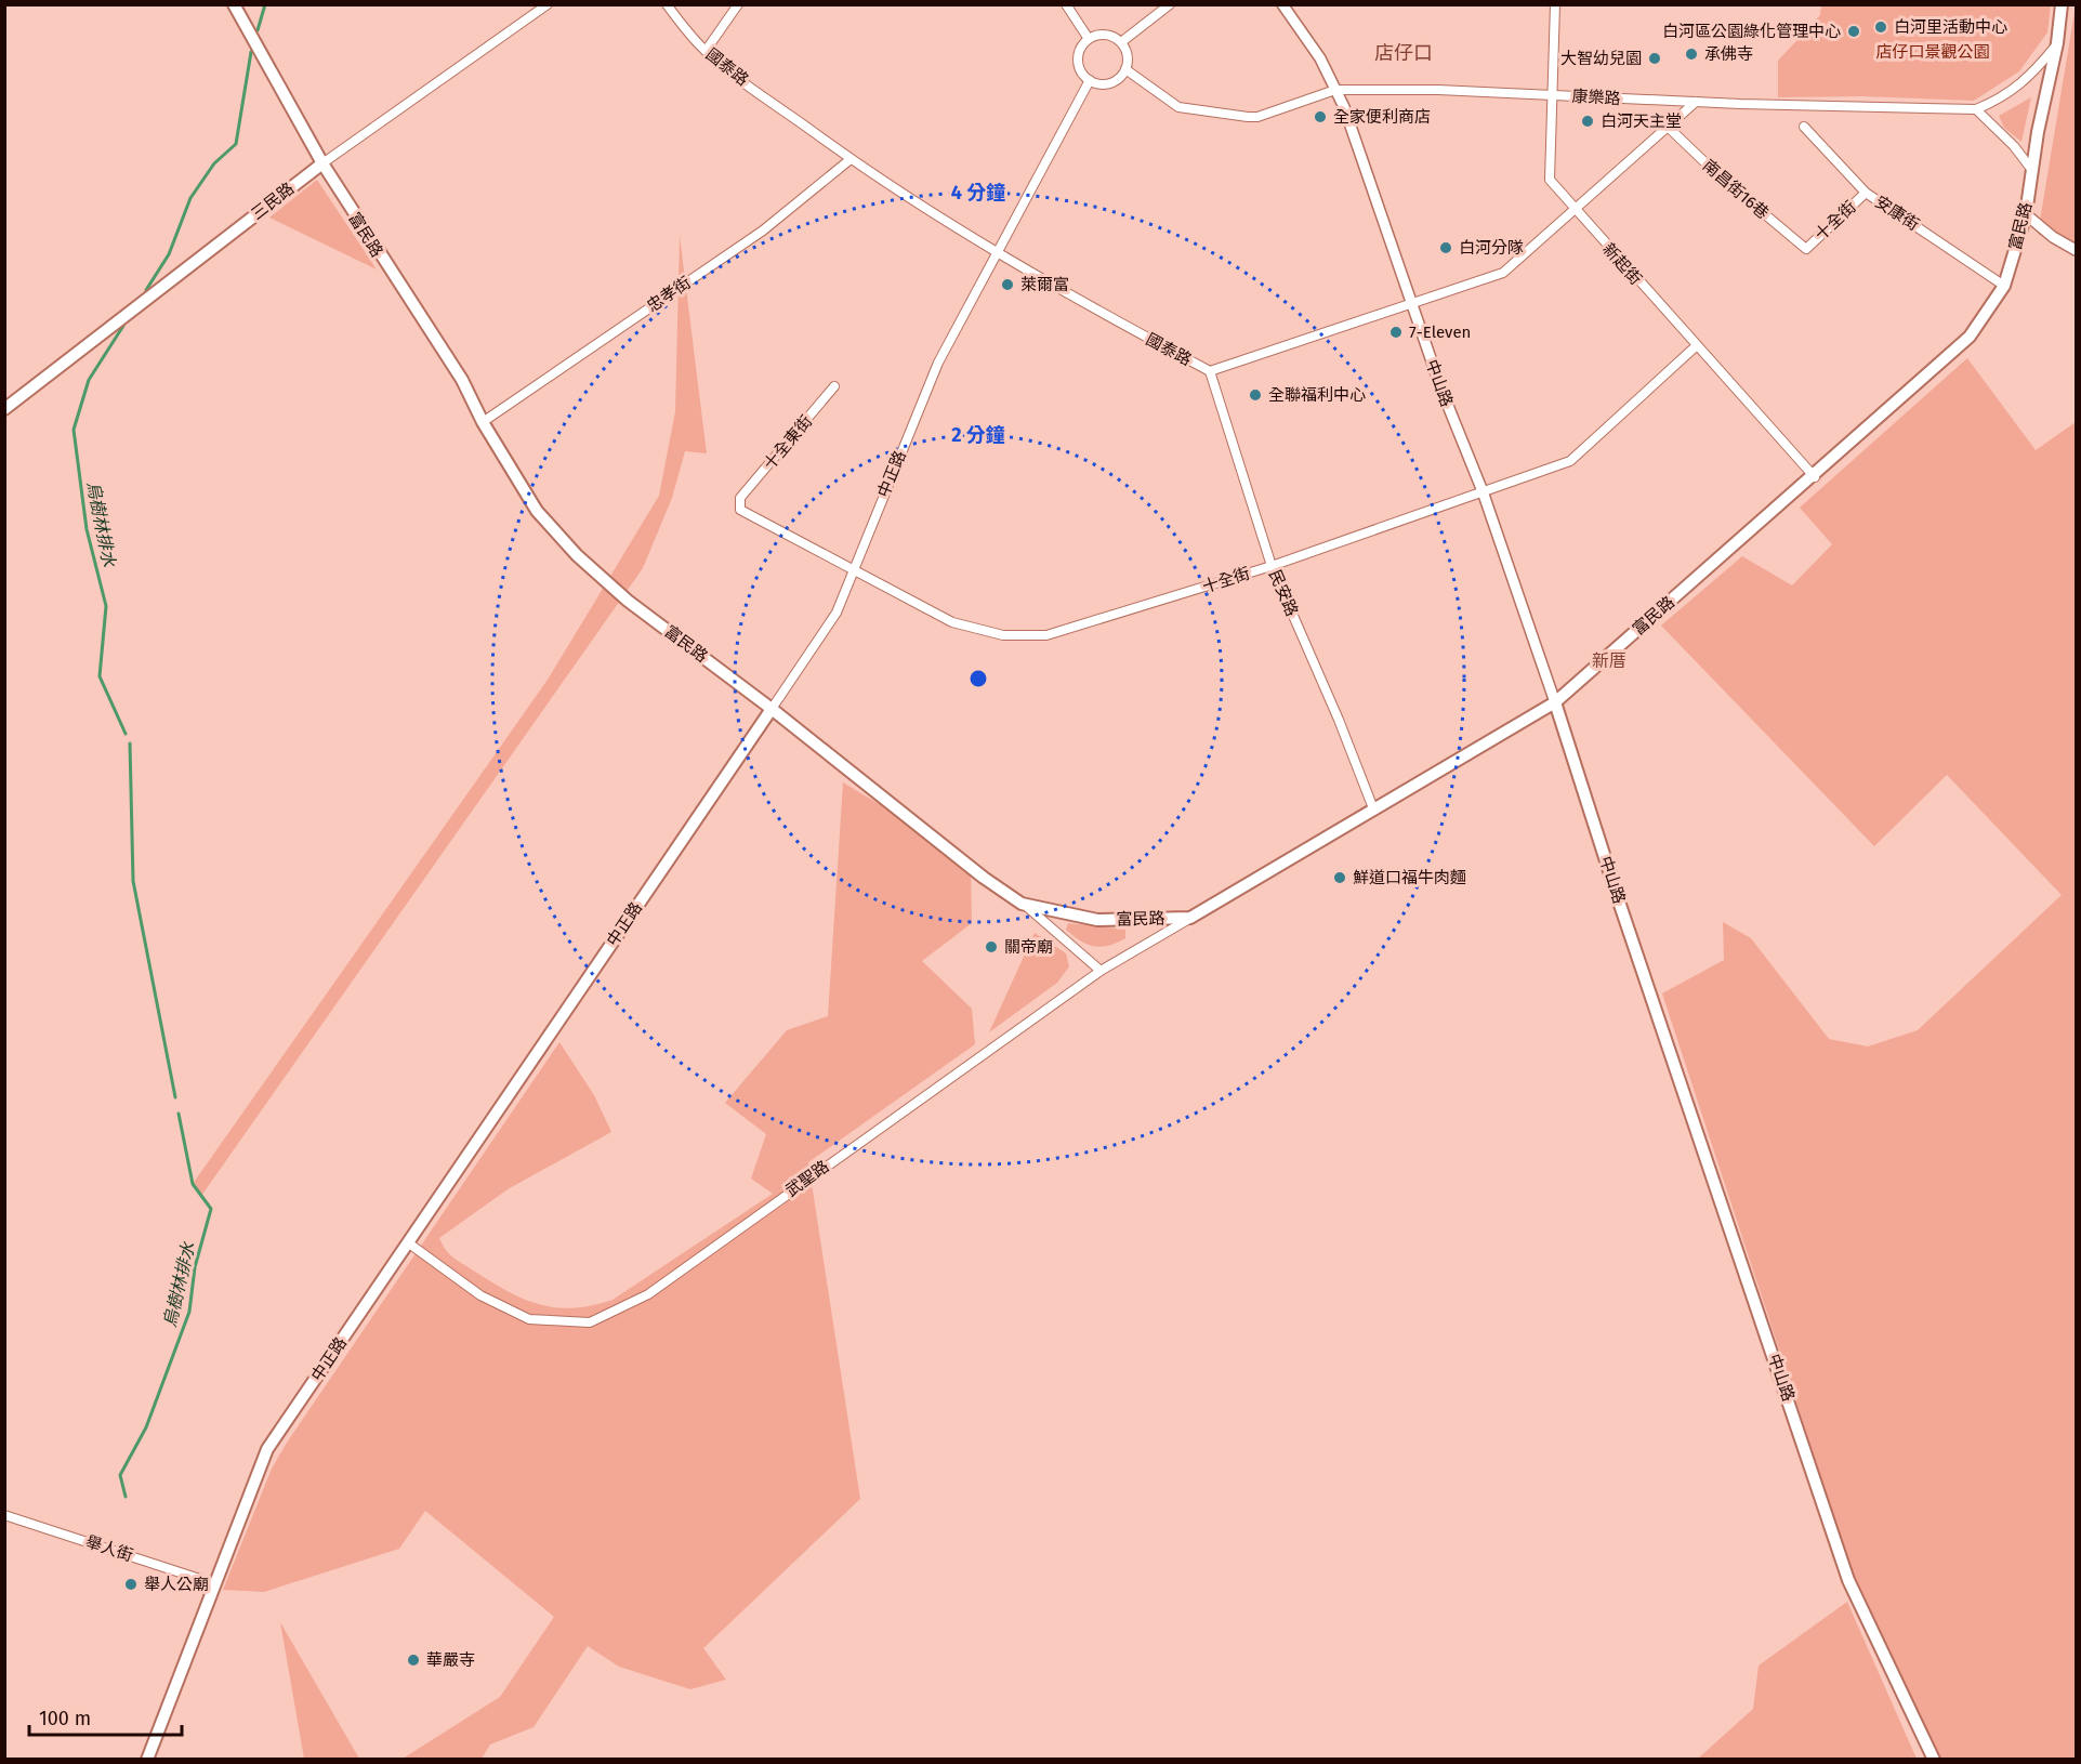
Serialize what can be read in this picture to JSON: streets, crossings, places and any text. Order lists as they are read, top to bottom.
{
  "streets": {
    "main road": [
      "三民路",
      "富民路",
      "中山路",
      "中正路"
    ],
    "street": [
      "國泰路",
      "康樂路",
      "南昌街16巷",
      "安康街",
      "十全街",
      "新起街",
      "忠孝街",
      "十全東街",
      "民安路",
      "武聖路",
      "舉人街"
    ]
  },
  "crossings": [
    ["國泰路", "康樂路"],
    ["國泰路", "南昌街16巷"],
    ["國泰路", "新起街"],
    ["國泰路", "忠孝街"],
    ["國泰路", "中山路"],
    ["國泰路", "中正路"],
    ["國泰路", "民安路"],
    ["康樂路", "富民路"],
    ["康樂路", "新起街"],
    ["康樂路", "中山路"],
    ["康樂路", "中正路"],
    ["南昌街16巷", "十全街"],
    ["三民路", "富民路"],
    ["安康街", "十全街"],
    ["安康街", "富民路"],
    ["十全街", "新起街"],
    ["十全街", "中山路"],
    ["十全街", "十全東街"],
    ["十全街", "中正路"],
    ["十全街", "民安路"],
    ["富民路", "新起街"],
    ["富民路", "忠孝街"],
    ["富民路", "中山路"],
    ["富民路", "中正路"],
    ["富民路", "民安路"],
    ["富民路", "武聖路"],
    ["中正路", "武聖路"],
    ["中正路", "舉人街"]
  ],
  "districts": ["店仔口", "新厝"],
  "water": ["烏樹林排水"],
  "parks": ["店仔口景觀公園"],
  "places": [
    "白河里活動中心",
    "白河區公園綠化管理中心",
    "承佛寺",
    "大智幼兒園",
    "全家便利商店",
    "白河天主堂",
    "白河分隊",
    "萊爾富",
    "7-Eleven",
    "全聯福利中心",
    "鮮道口福牛肉麵",
    "關帝廟",
    "舉人公廟",
    "華嚴寺"
  ],
  "scale_bar": "100 m",
  "rings": ["4 分鐘", "2 分鐘"]
}
